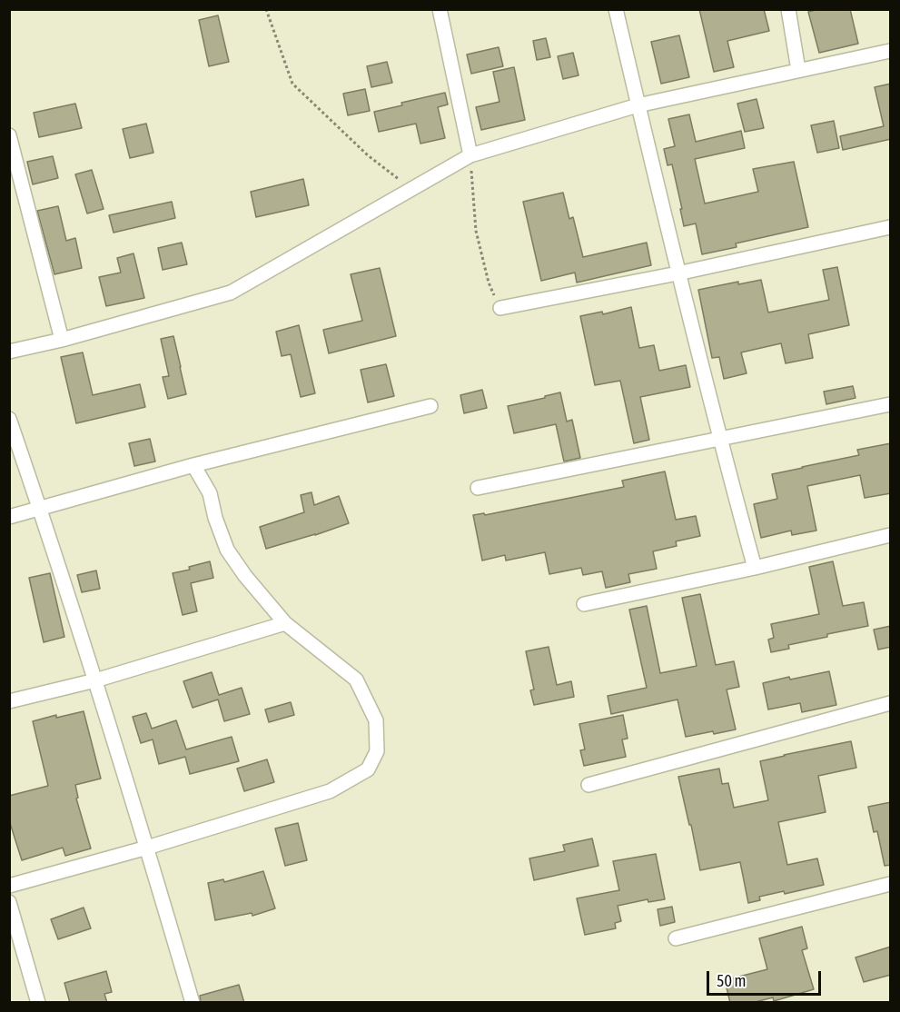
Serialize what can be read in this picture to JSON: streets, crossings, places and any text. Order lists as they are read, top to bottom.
{
  "scale_bar": "50 m"
}
